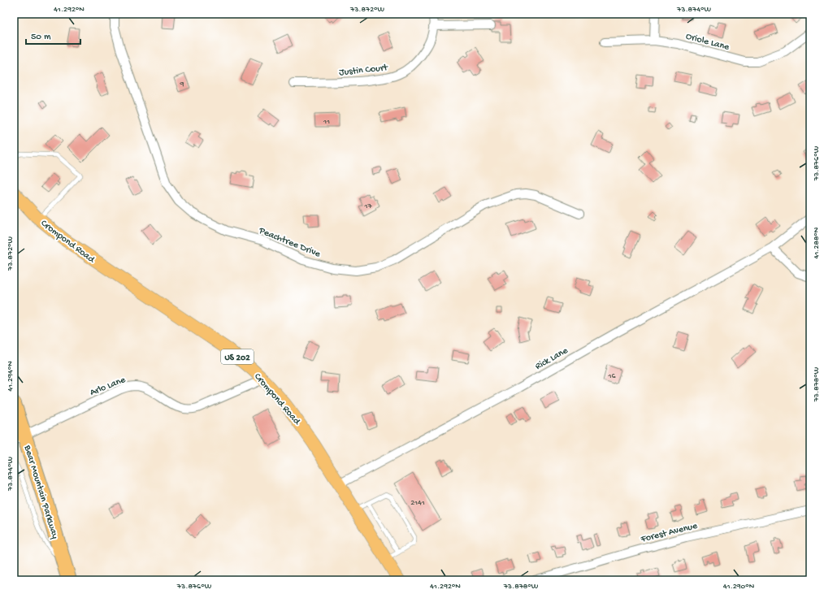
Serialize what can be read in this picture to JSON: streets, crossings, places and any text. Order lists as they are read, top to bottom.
{
  "streets": {
    "highway": ["Bear Mountain Parkway"],
    "main road": ["Crompond Road", "US 202"],
    "street": [
      "Oriole Lane",
      "Justin Court",
      "Peachtree Drive",
      "Rick Lane",
      "Arlo Lane",
      "Forest Avenue"
    ]
  },
  "crossings": [
    ["Crompond Road", "Rick Lane"],
    ["Crompond Road", "Arlo Lane"],
    ["Arlo Lane", "Bear Mountain Parkway"]
  ],
  "house_numbers": [
    "9",
    "11",
    "17",
    "16",
    "2141"
  ],
  "scale_bar": "50 m",
  "coordinates": [
    "41.292°N",
    "73.872°W",
    "73.874°W",
    "73.876°W",
    "41.288°N",
    "41.294°N",
    "73.878°W",
    "41.290°N"
  ]
}
